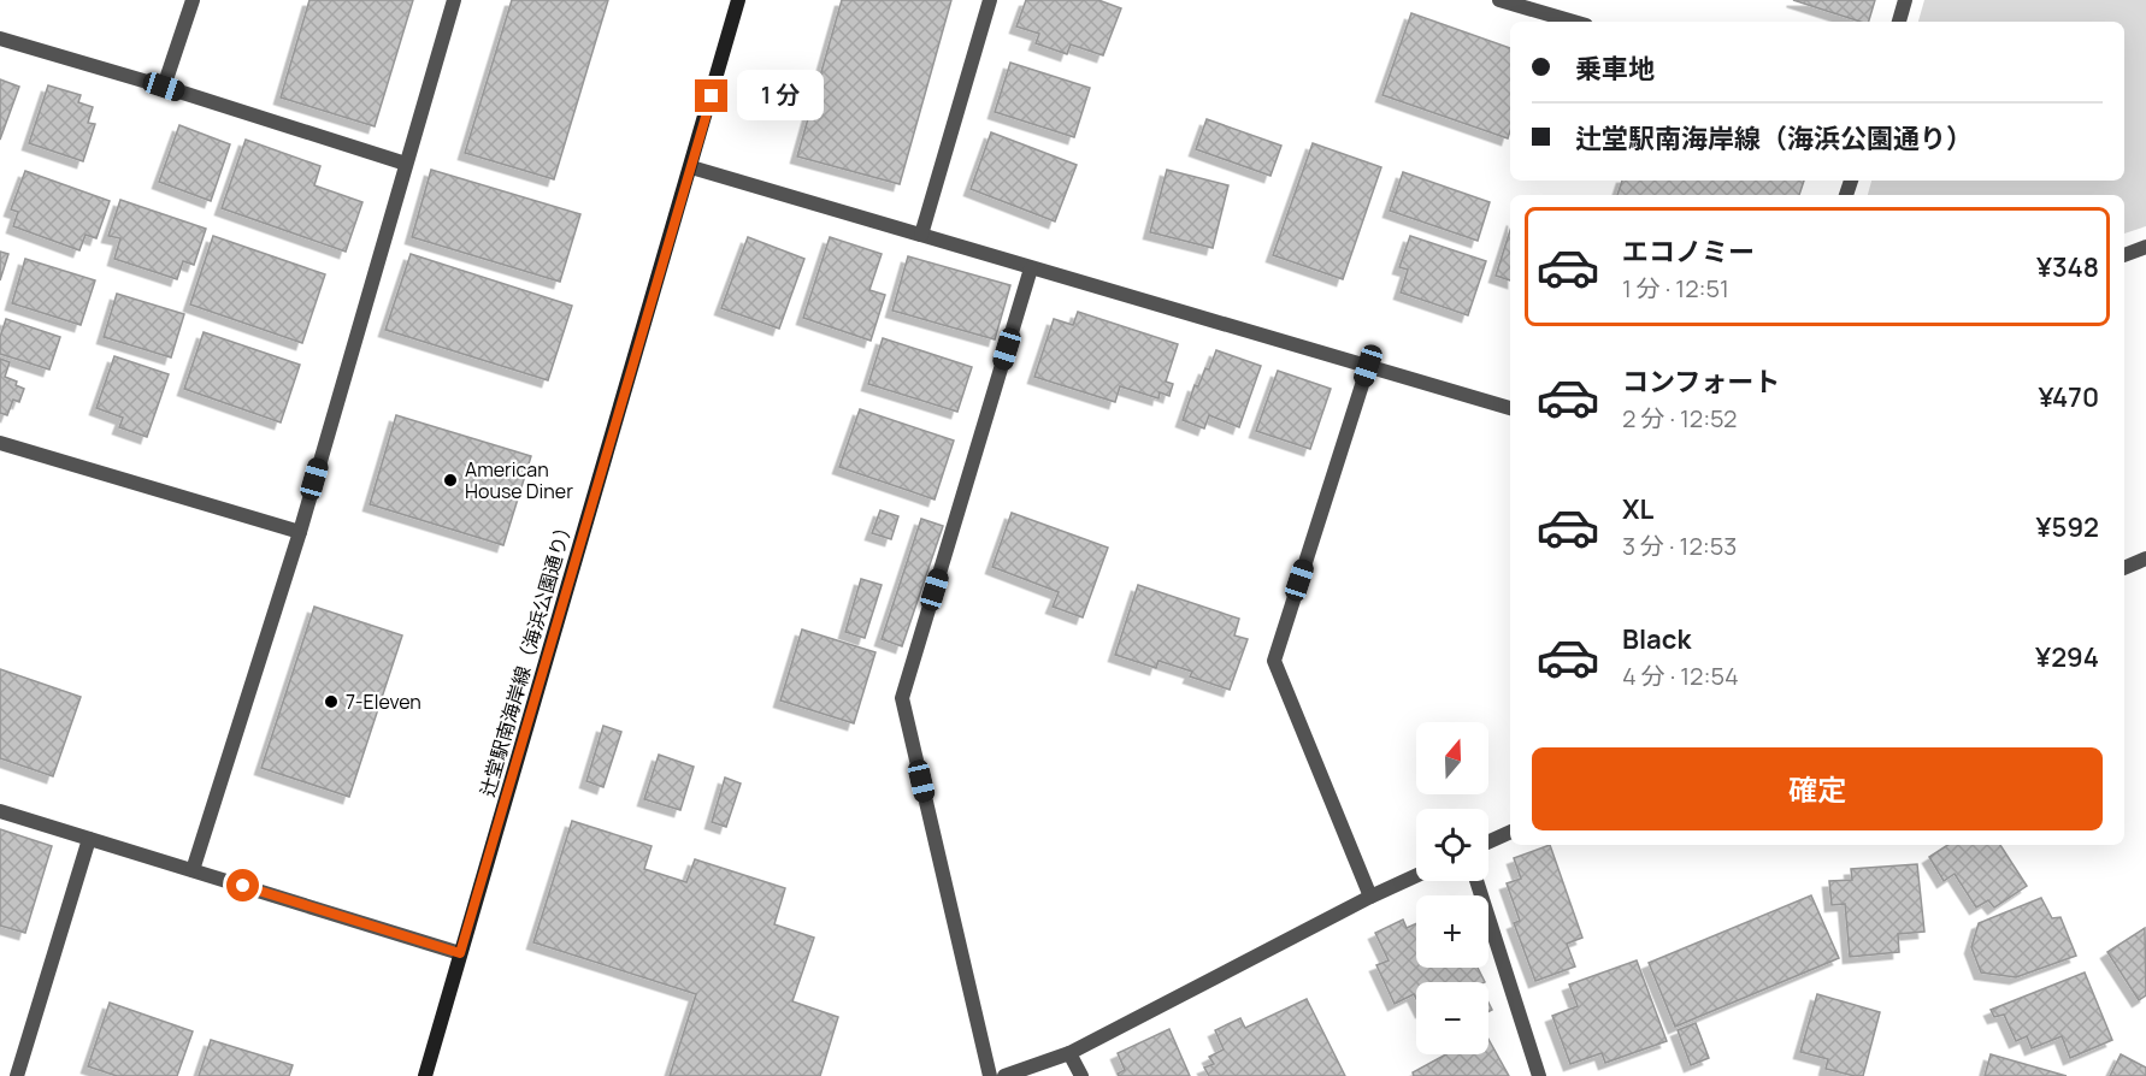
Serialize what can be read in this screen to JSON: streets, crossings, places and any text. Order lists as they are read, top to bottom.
{
  "streets": {
    "street": ["辻堂駅南海岸線（海浜公園通り）"]
  },
  "places": ["American House Diner", "7-Eleven"],
  "north": "top",
  "page": {
    "banner": ["乗車地", "辻堂駅南海岸線（海浜公園通り）"],
    "bubble": "1 分",
    "list": [
      {
        "name": "エコノミー",
        "note": "1 分 · 12:51",
        "value": "¥348"
      },
      {
        "name": "コンフォート",
        "note": "2 分 · 12:52",
        "value": "¥470"
      },
      {
        "name": "XL",
        "note": "3 分 · 12:53",
        "value": "¥592"
      },
      {
        "name": "Black",
        "note": "4 分 · 12:54",
        "value": "¥294"
      }
    ],
    "map_buttons": ["+", "−"],
    "buttons": "確定"
  }
}
